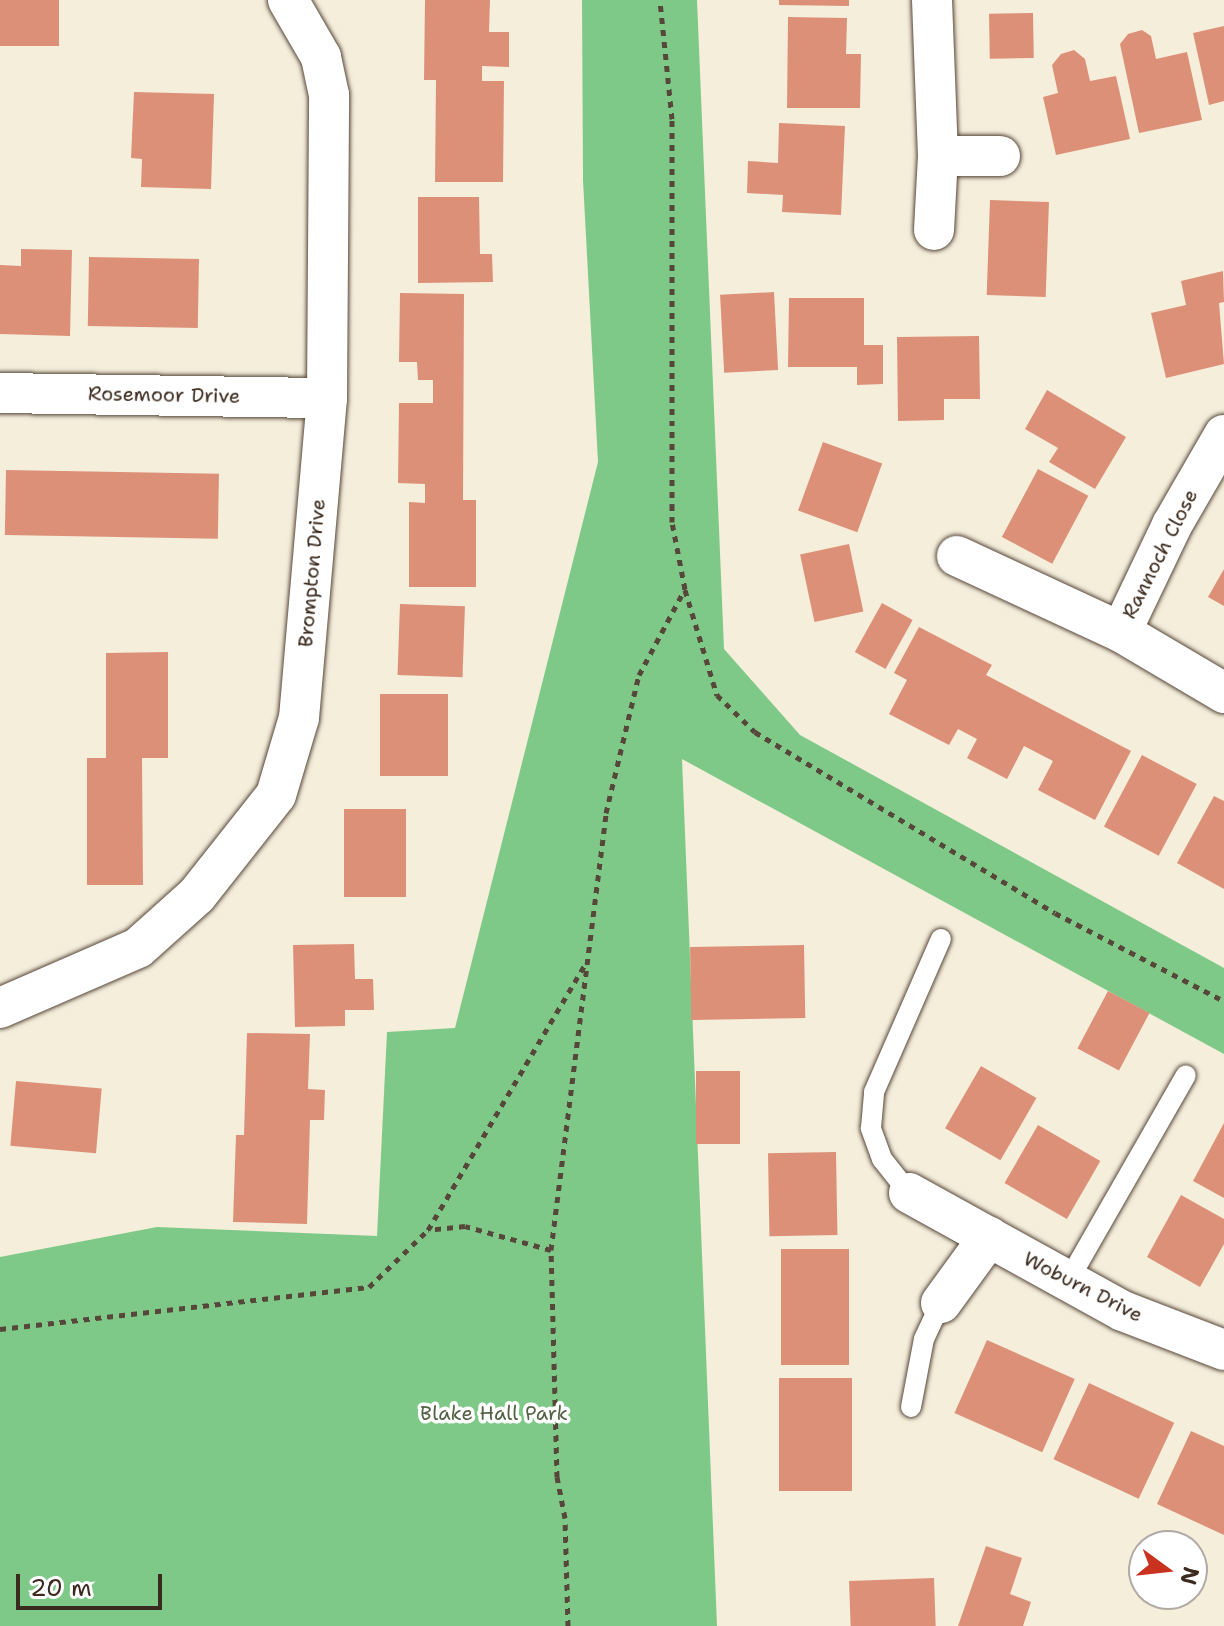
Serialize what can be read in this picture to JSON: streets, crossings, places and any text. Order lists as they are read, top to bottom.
{
  "streets": {
    "street": [
      "Rosemoor Drive",
      "Rannoch Close",
      "Brompton Drive",
      "Woburn Drive"
    ]
  },
  "crossings": [
    ["Rosemoor Drive", "Brompton Drive"]
  ],
  "parks": ["Blake Hall Park"],
  "scale_bar": "20 m",
  "north": "right"
}
